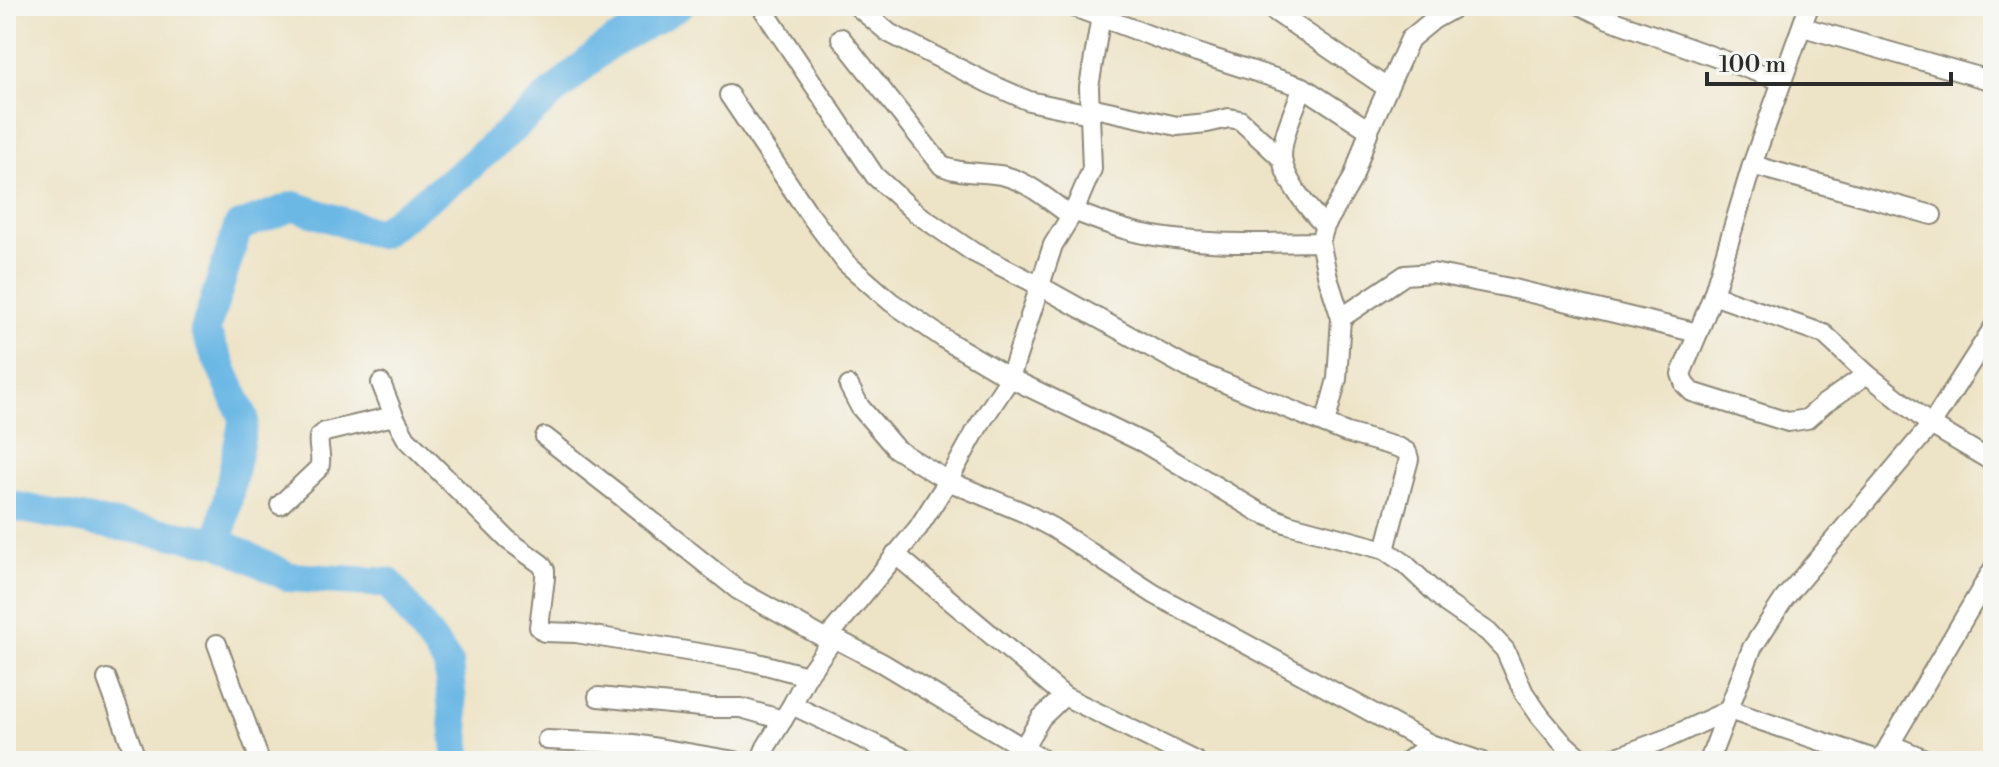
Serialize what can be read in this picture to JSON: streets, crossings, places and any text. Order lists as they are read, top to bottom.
{
  "scale_bar": "100 m"
}
